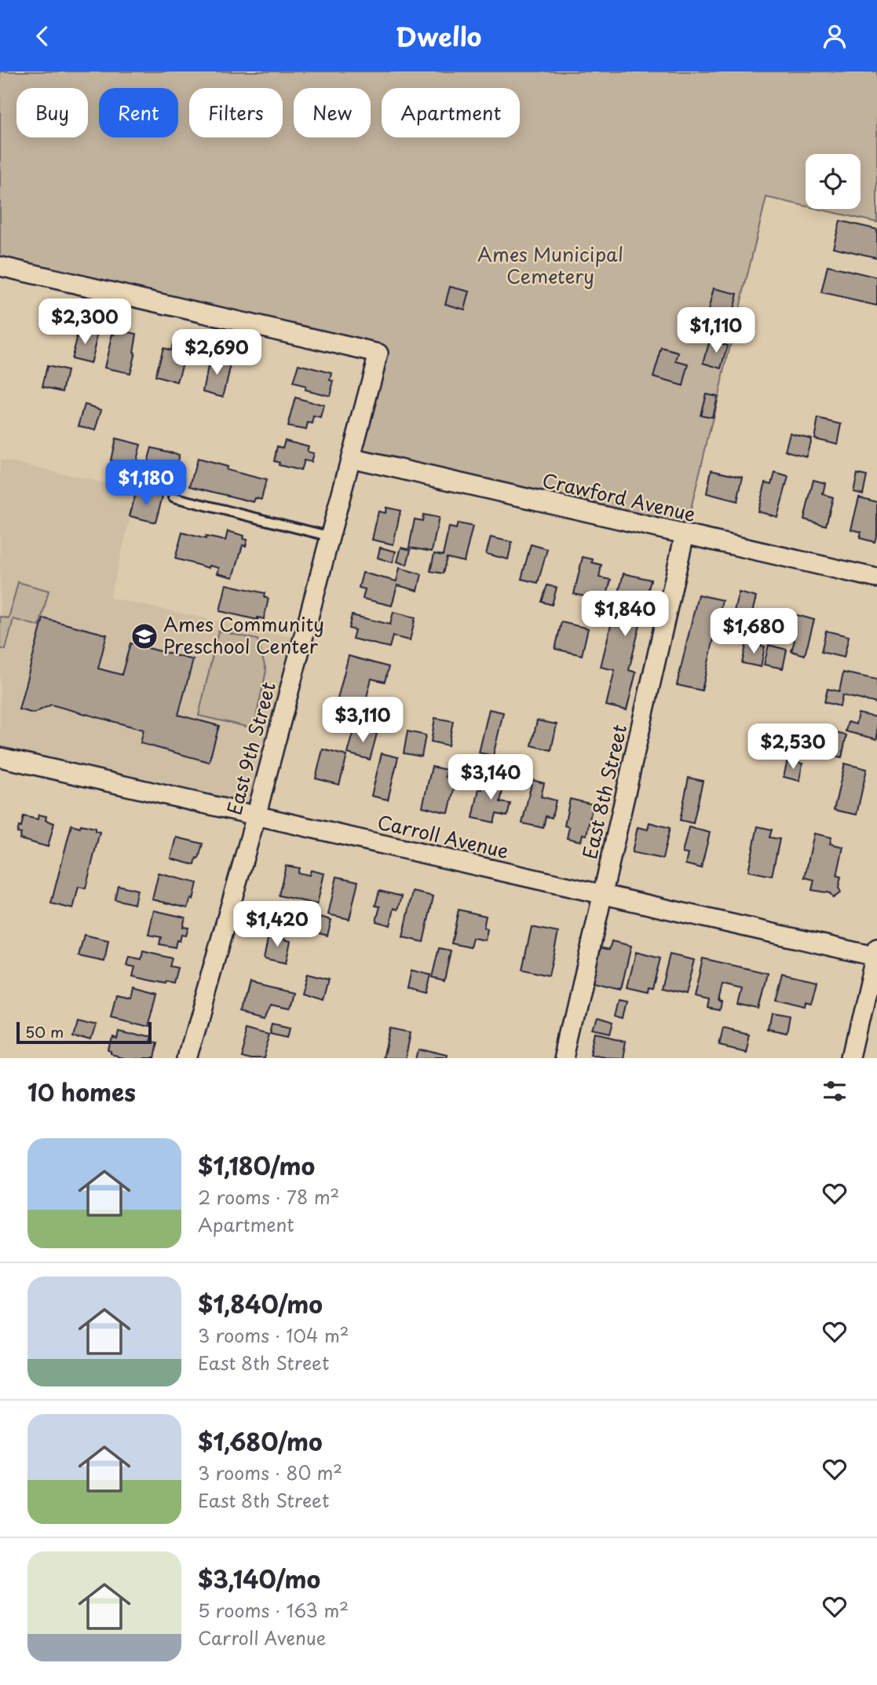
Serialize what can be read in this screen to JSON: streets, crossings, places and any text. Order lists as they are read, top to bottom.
{
  "streets": {
    "street": [
      "Crawford Avenue",
      "East 9th Street",
      "East 8th Street",
      "Carroll Avenue"
    ]
  },
  "crossings": [
    ["Crawford Avenue", "East 9th Street"],
    ["Crawford Avenue", "East 8th Street"],
    ["East 9th Street", "Carroll Avenue"],
    ["East 8th Street", "Carroll Avenue"]
  ],
  "parks": ["Ames Municipal Cemetery"],
  "places": {
    "school or university": ["Ames Community Preschool Center"]
  },
  "scale_bar": "50 m",
  "page": {
    "header": "Dwello",
    "chip": [
      "Buy",
      "Rent",
      "Filters",
      "New",
      "Apartment"
    ],
    "price": [
      "$2,300",
      "$1,110",
      "$2,690",
      "$1,180",
      "$1,840",
      "$1,680",
      "$3,110",
      "$2,530",
      "$3,140",
      "$1,420"
    ],
    "scale": "50 m",
    "heading": "10 homes",
    "list": [
      {
        "name": "$1,180/mo",
        "note": "2 rooms · 78 m² · Apartment"
      },
      {
        "name": "$1,840/mo",
        "note": "3 rooms · 104 m² · East 8th Street"
      },
      {
        "name": "$1,680/mo",
        "note": "3 rooms · 80 m² · East 8th Street"
      },
      {
        "name": "$3,140/mo",
        "note": "5 rooms · 163 m² · Carroll Avenue"
      }
    ]
  }
}
